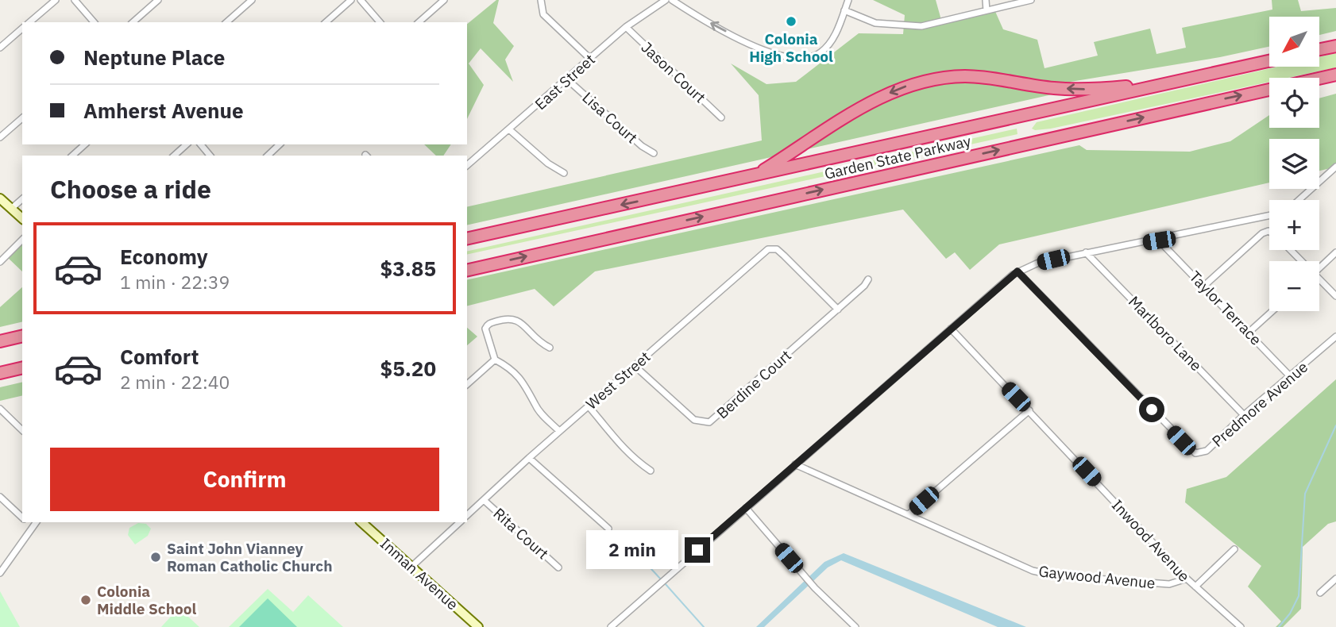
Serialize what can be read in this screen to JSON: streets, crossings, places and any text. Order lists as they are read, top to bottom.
{
  "streets": {
    "highway": ["Garden State Parkway"],
    "main road": ["Inman Avenue"],
    "street": [
      "Jason Court",
      "East Street",
      "Lisa Court",
      "Taylor Terrace",
      "Marlboro Lane",
      "West Street",
      "Berdine Court",
      "Predmore Avenue",
      "Rita Court",
      "Inwood Avenue",
      "Gaywood Avenue"
    ]
  },
  "crossings": [
    ["Jason Court", "East Street"],
    ["East Street", "Lisa Court"],
    ["Taylor Terrace", "Predmore Avenue"],
    ["Marlboro Lane", "Predmore Avenue"],
    ["West Street", "Berdine Court"],
    ["West Street", "Rita Court"],
    ["Inwood Avenue", "Gaywood Avenue"]
  ],
  "places": ["Colonia High School", "Saint John Vianney Roman Catholic Church", "Colonia Middle School"],
  "north": "bottom left",
  "page": {
    "map_buttons": ["+", "−"],
    "banner": ["Neptune Place", "Amherst Avenue"],
    "heading": "Choose a ride",
    "list": [
      {
        "name": "Economy",
        "note": "1 min · 22:39",
        "value": "$3.85"
      },
      {
        "name": "Comfort",
        "note": "2 min · 22:40",
        "value": "$5.20"
      }
    ],
    "buttons": "Confirm",
    "bubble": "2 min"
  }
}
